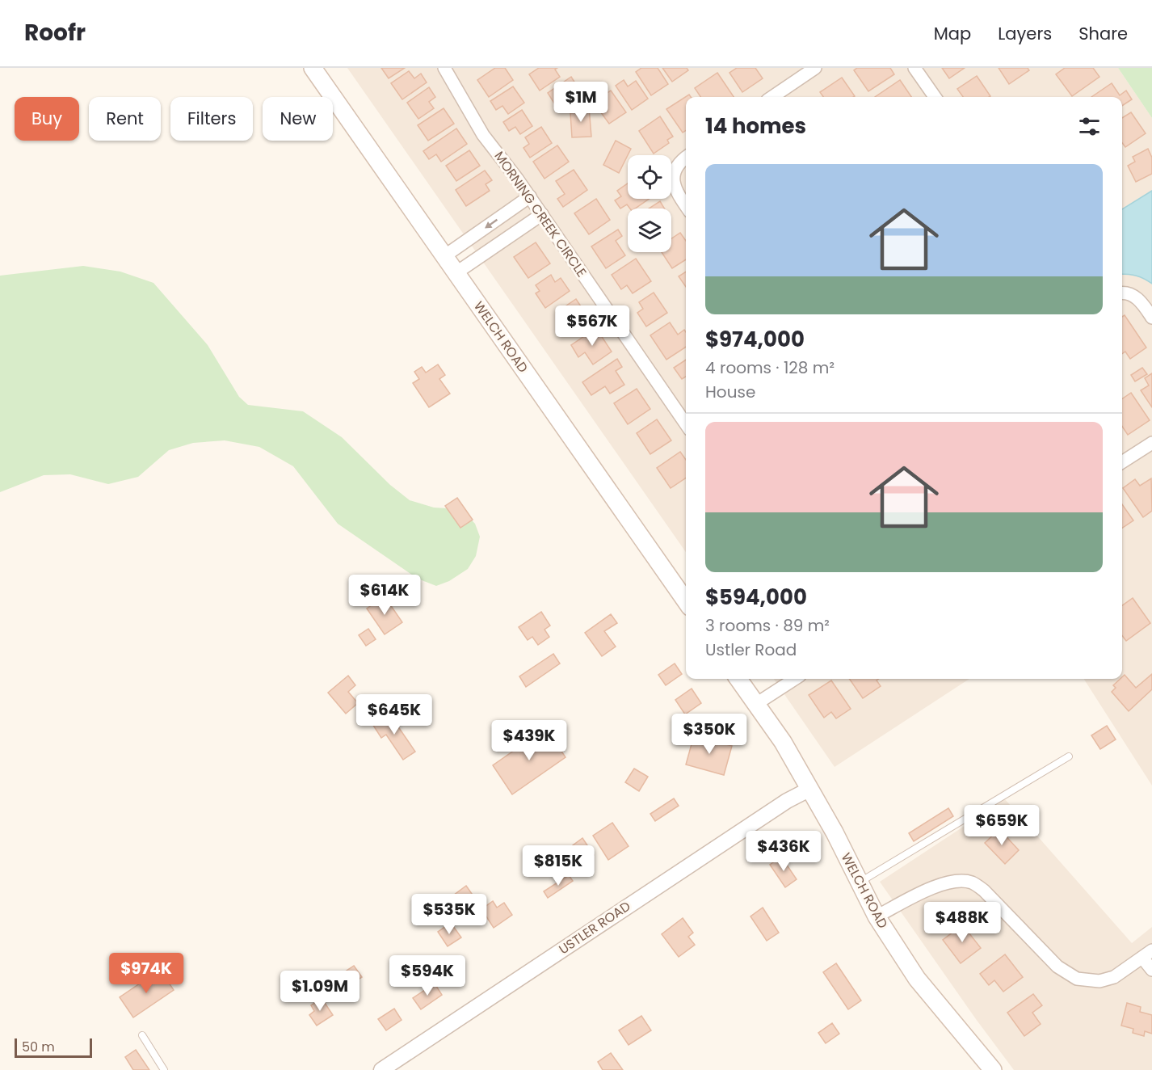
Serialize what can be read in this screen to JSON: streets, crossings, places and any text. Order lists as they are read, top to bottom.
{
  "streets": {
    "main road": ["WELCH ROAD"],
    "street": ["MORNING CREEK CIRCLE", "USTLER ROAD"]
  },
  "crossings": [
    ["WELCH ROAD", "USTLER ROAD"]
  ],
  "scale_bar": "50 m",
  "page": {
    "header": "Roofr",
    "nav": ["Map", "Layers", "Share"],
    "price": [
      "$1M",
      "$567K",
      "$614K",
      "$645K",
      "$350K",
      "$439K",
      "$659K",
      "$436K",
      "$815K",
      "$535K",
      "$488K",
      "$974K",
      "$594K",
      "$1.09M"
    ],
    "chip": [
      "Buy",
      "Rent",
      "Filters",
      "New"
    ],
    "heading": "14 homes",
    "list": [
      {
        "name": "$974,000",
        "note": "4 rooms · 128 m² · House"
      },
      {
        "name": "$594,000",
        "note": "3 rooms · 89 m² · Ustler Road"
      }
    ],
    "scale": "50 m"
  }
}
